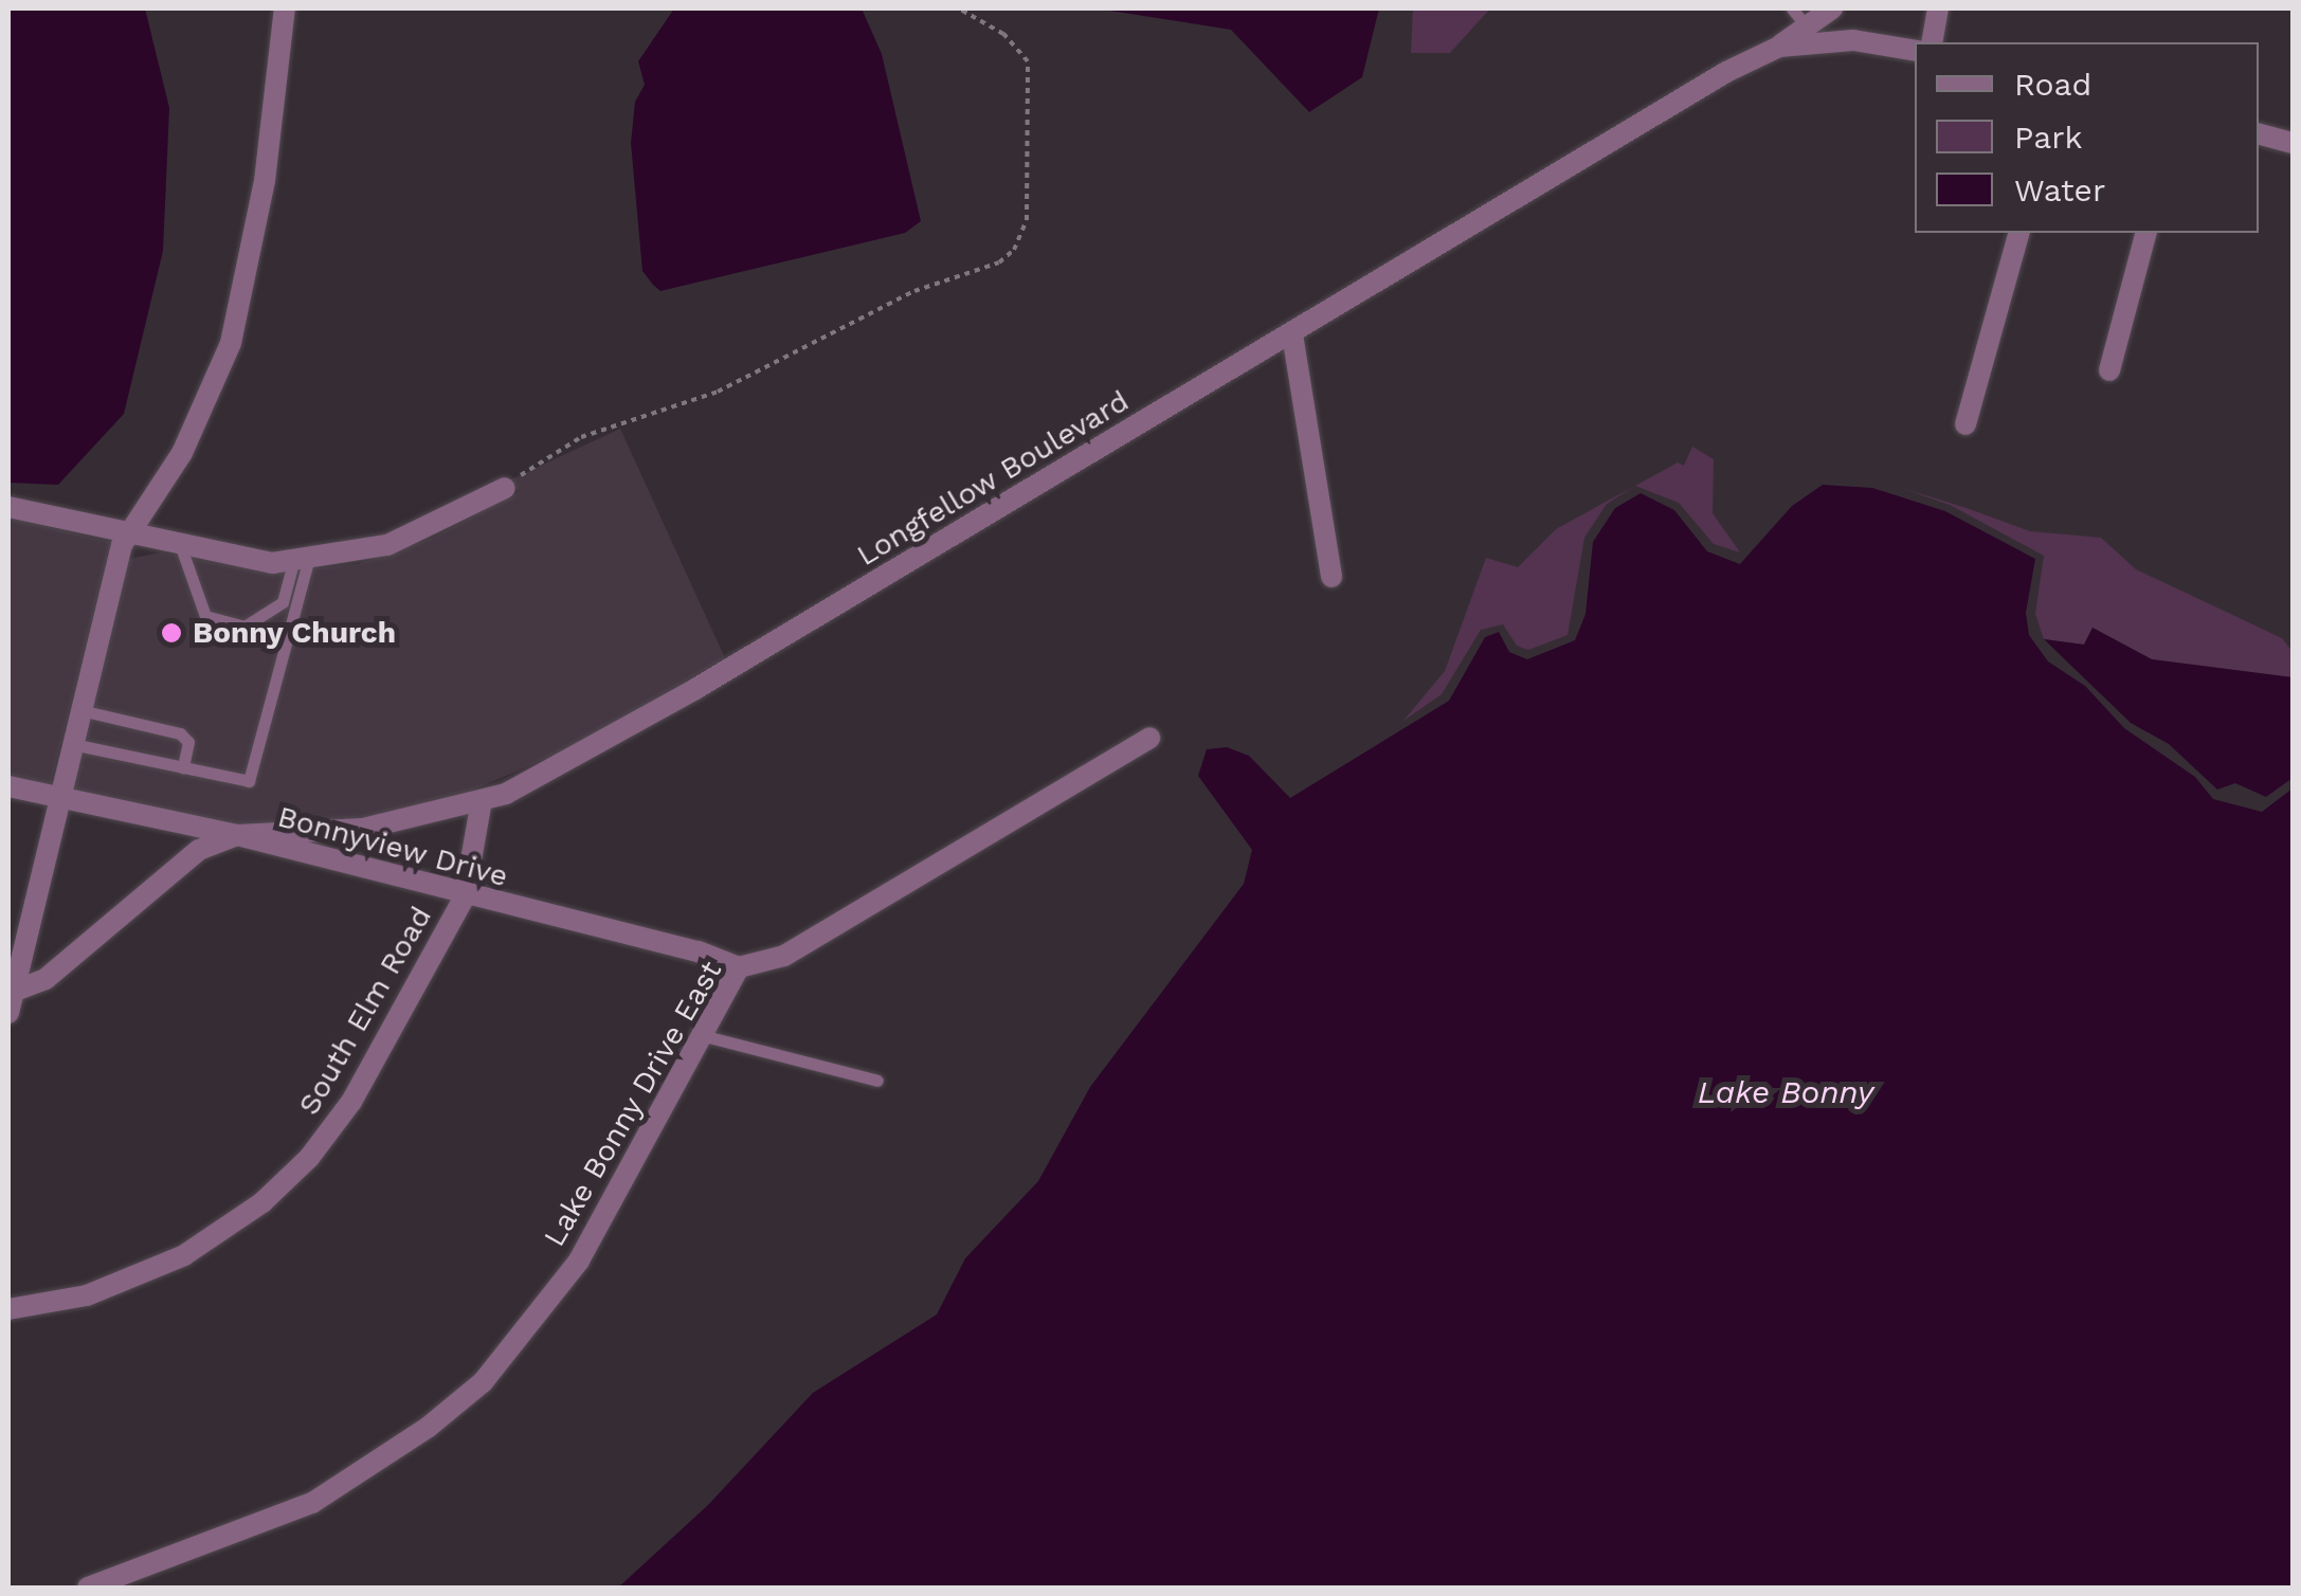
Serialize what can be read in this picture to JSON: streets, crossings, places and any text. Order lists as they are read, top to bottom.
{
  "streets": {
    "street": [
      "Longfellow Boulevard",
      "Bonnyview Drive",
      "South Elm Road",
      "Lake Bonny Drive East"
    ]
  },
  "crossings": [
    ["Longfellow Boulevard", "Bonnyview Drive"],
    ["Longfellow Boulevard", "South Elm Road"],
    ["Bonnyview Drive", "South Elm Road"],
    ["Bonnyview Drive", "Lake Bonny Drive East"]
  ],
  "water": ["Lake Bonny"],
  "places": ["Bonny Church"],
  "legend": ["Road", "Park", "Water"]
}
